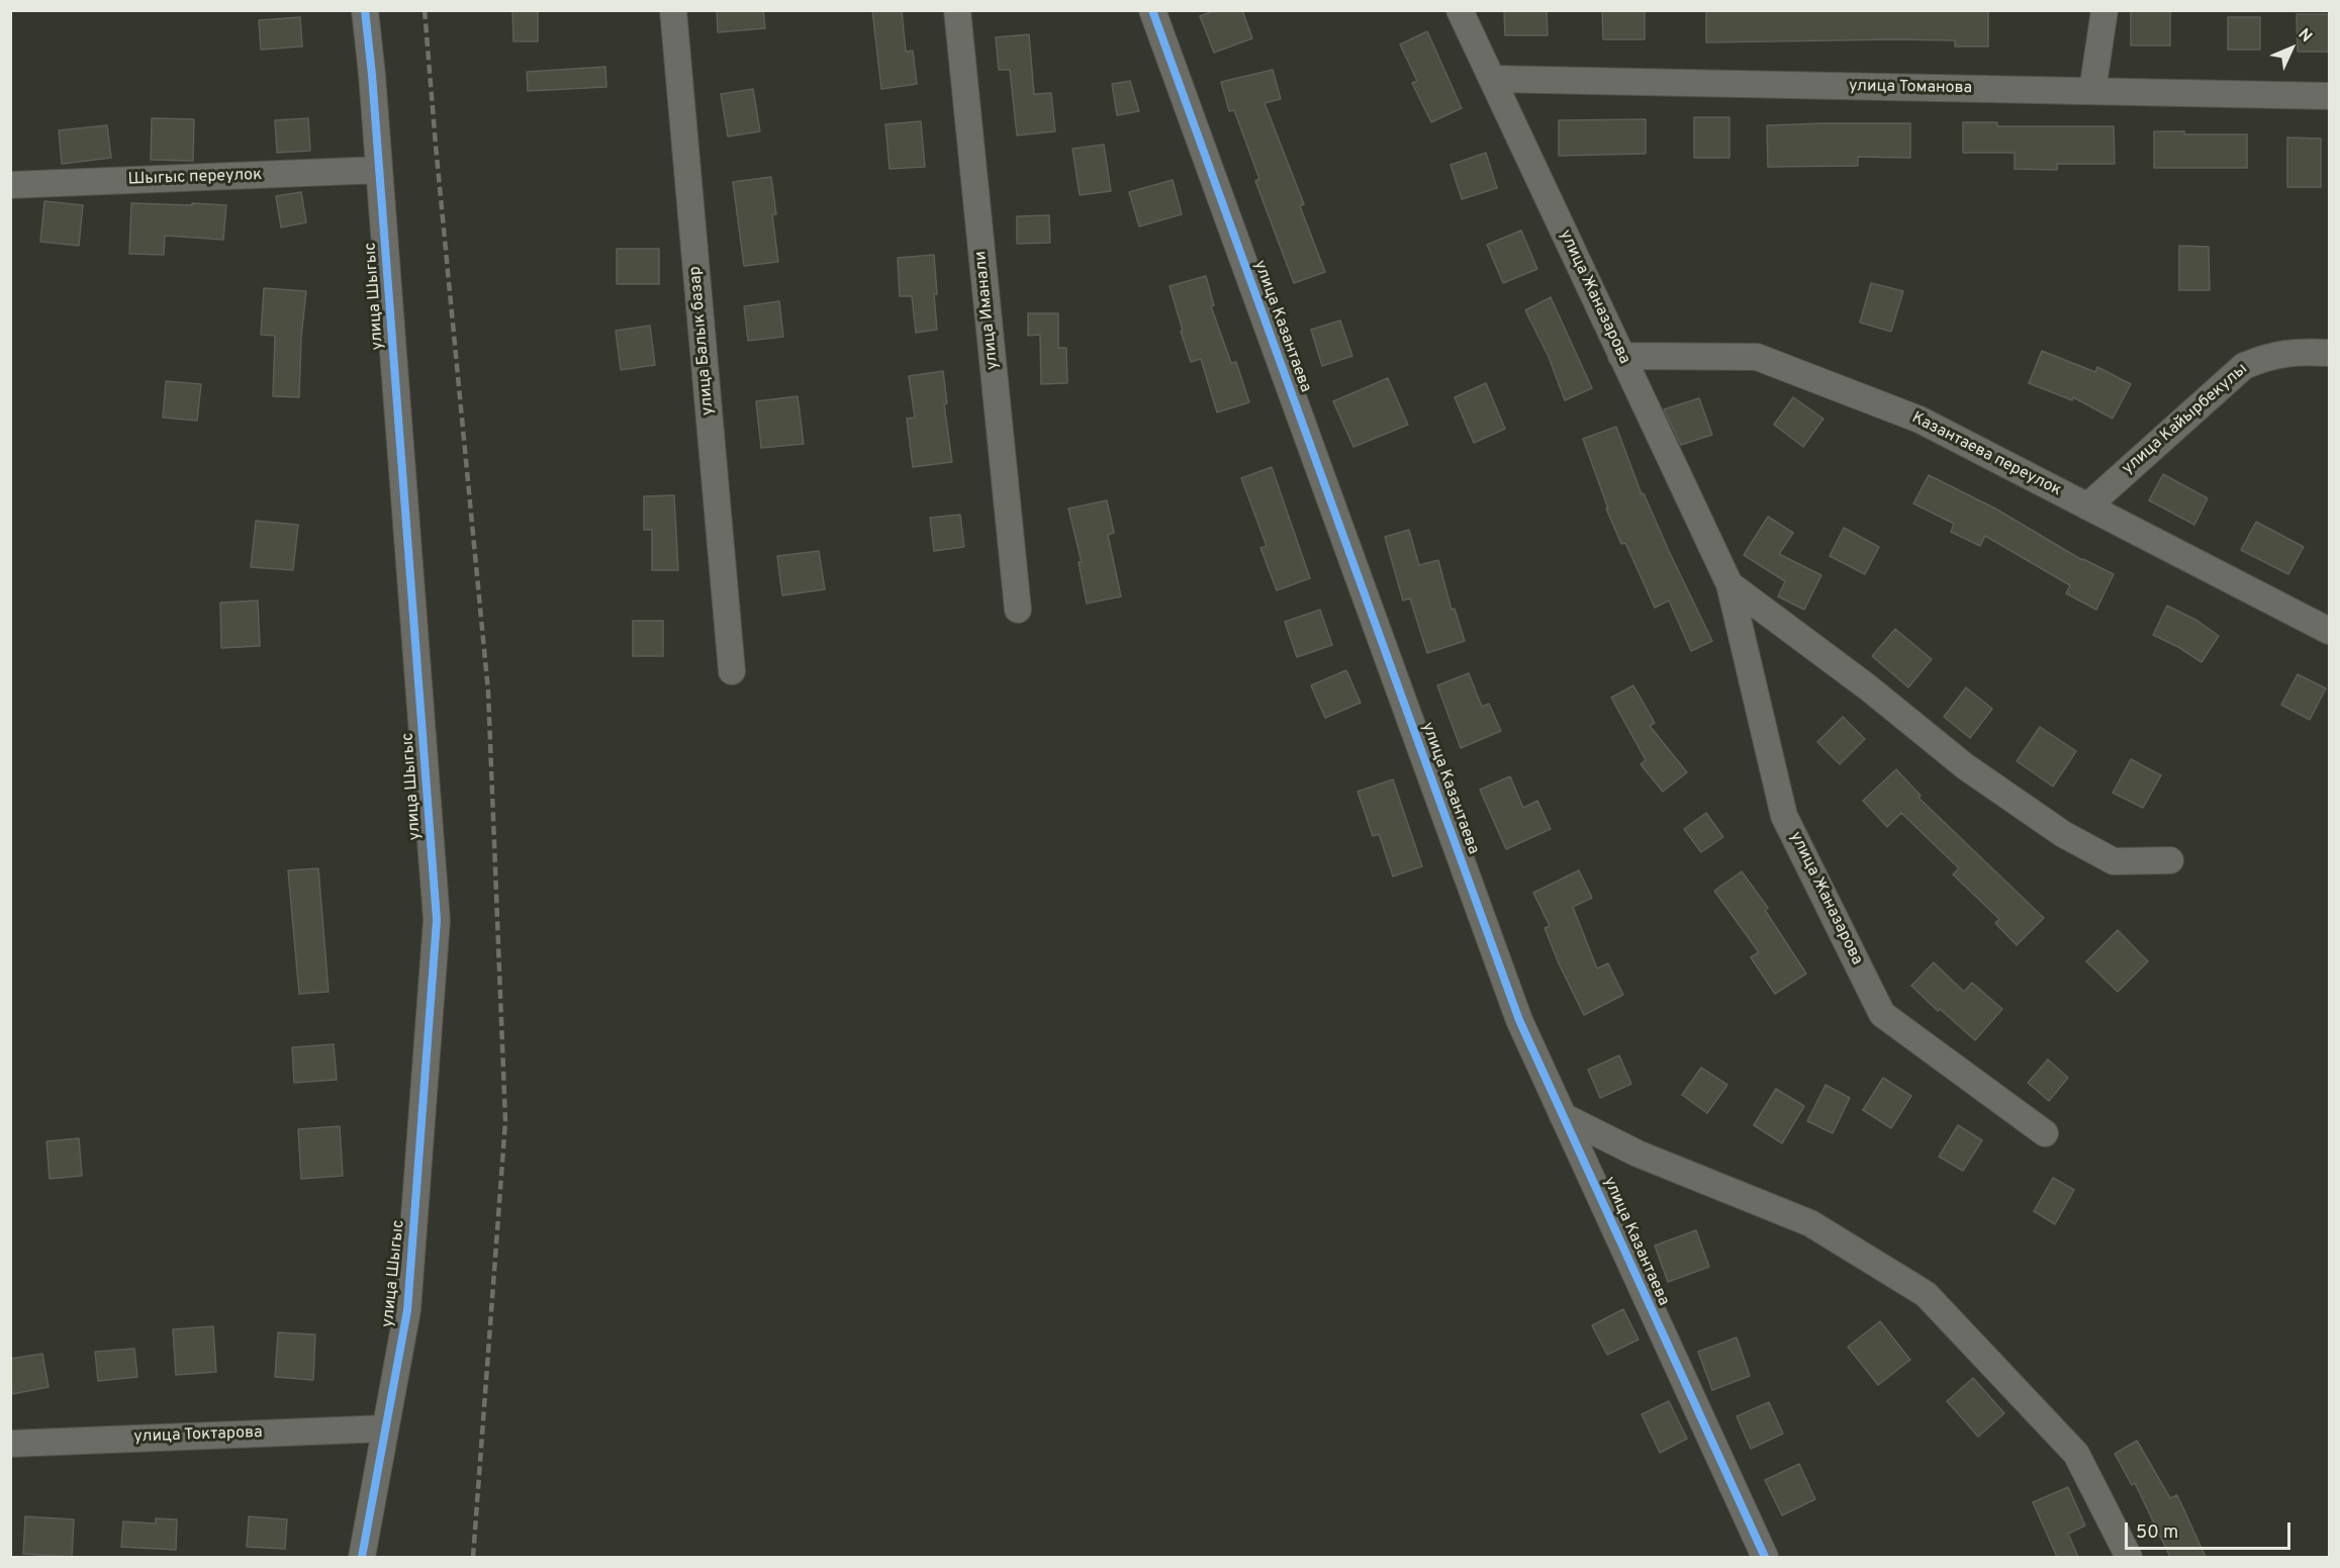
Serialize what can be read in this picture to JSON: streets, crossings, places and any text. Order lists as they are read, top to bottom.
{
  "streets": {
    "street": [
      "улица Томанова",
      "Шыгыс переулок",
      "улица Шыгыс",
      "улица Жаназарова",
      "улица Иманали",
      "улица Казантаева",
      "улица Балык базар",
      "улица Кайырбекулы",
      "Казантаева переулок",
      "улица Токтарова"
    ]
  },
  "crossings": [
    ["улица Томанова", "улица Жаназарова"],
    ["Шыгыс переулок", "улица Шыгыс"],
    ["улица Шыгыс", "улица Токтарова"],
    ["улица Жаназарова", "Казантаева переулок"],
    ["улица Кайырбекулы", "Казантаева переулок"]
  ],
  "scale_bar": "50 m",
  "north": "top right"
}
